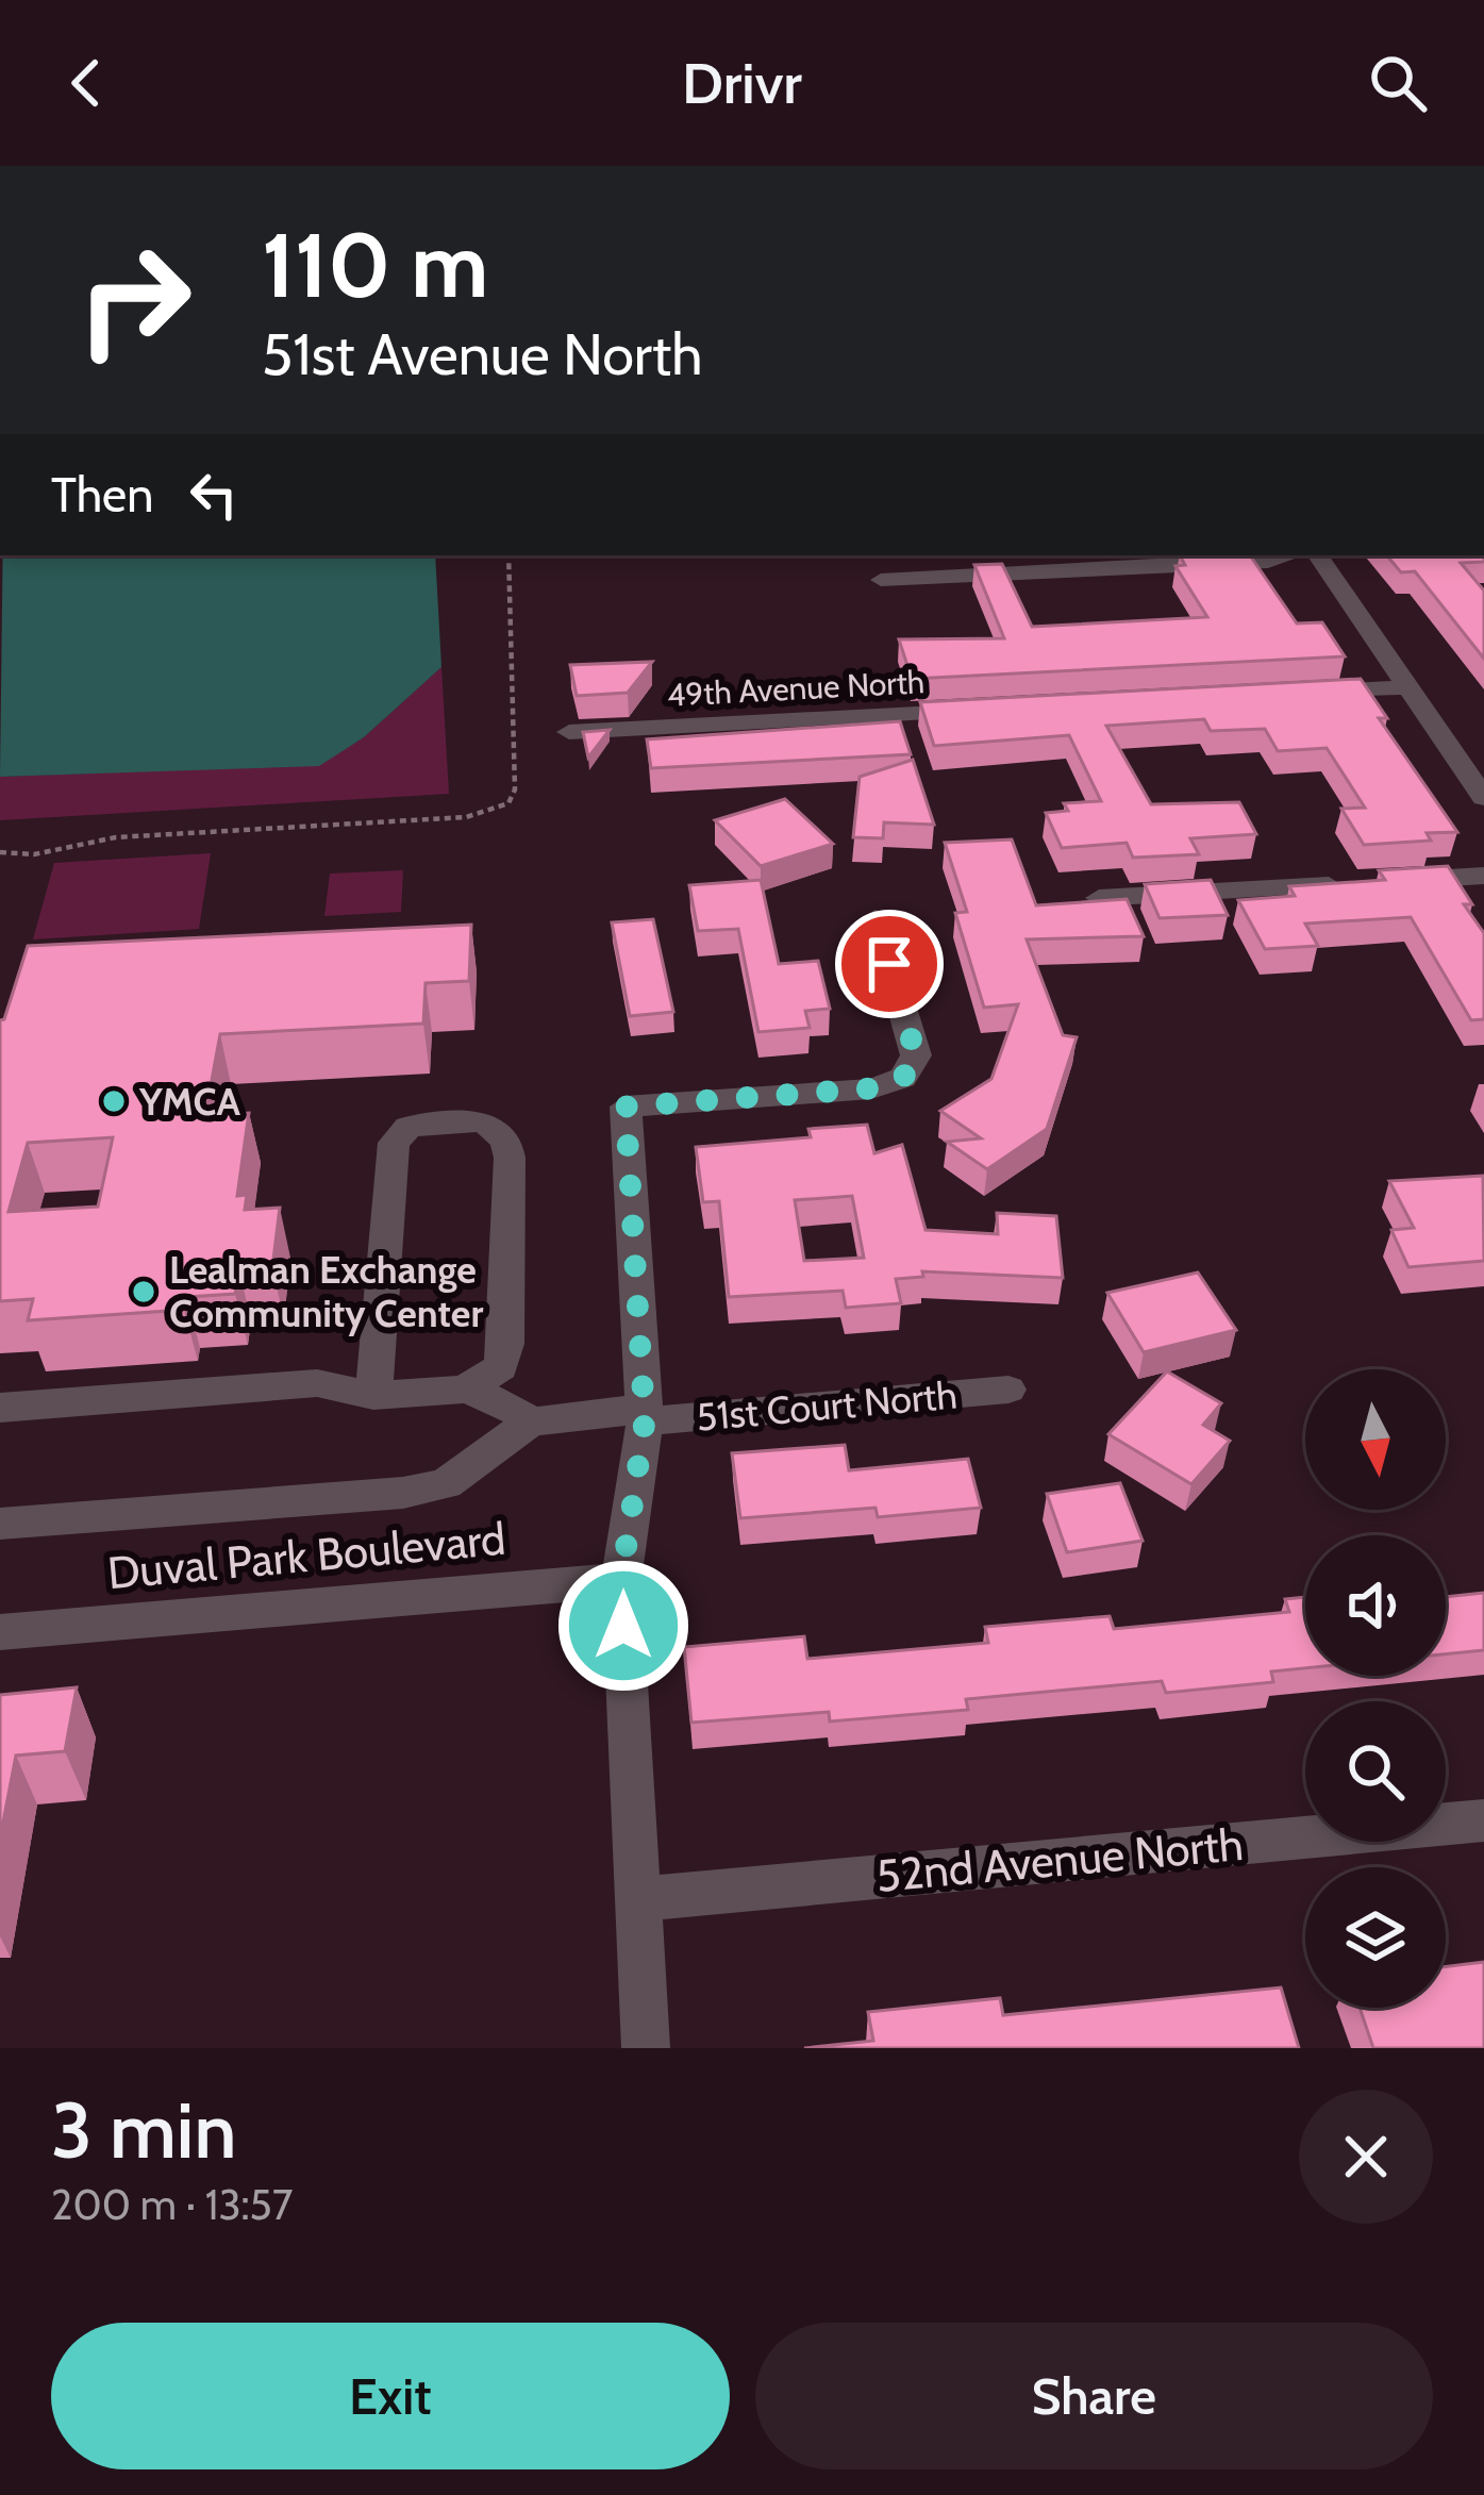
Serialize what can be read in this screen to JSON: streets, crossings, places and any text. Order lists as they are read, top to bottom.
{
  "streets": {
    "street": [
      "49th Avenue North",
      "51st Court North",
      "Duval Park Boulevard",
      "52nd Avenue North"
    ]
  },
  "places": ["YMCA", "Lealman Exchange Community Center"],
  "north": "bottom",
  "page": {
    "header": "Drivr",
    "turn": ["110 m", "51st Avenue North"],
    "then": "Then",
    "heading": ["3 min", "200 m · 13:57"],
    "buttons": ["Exit", "Share"]
  }
}
